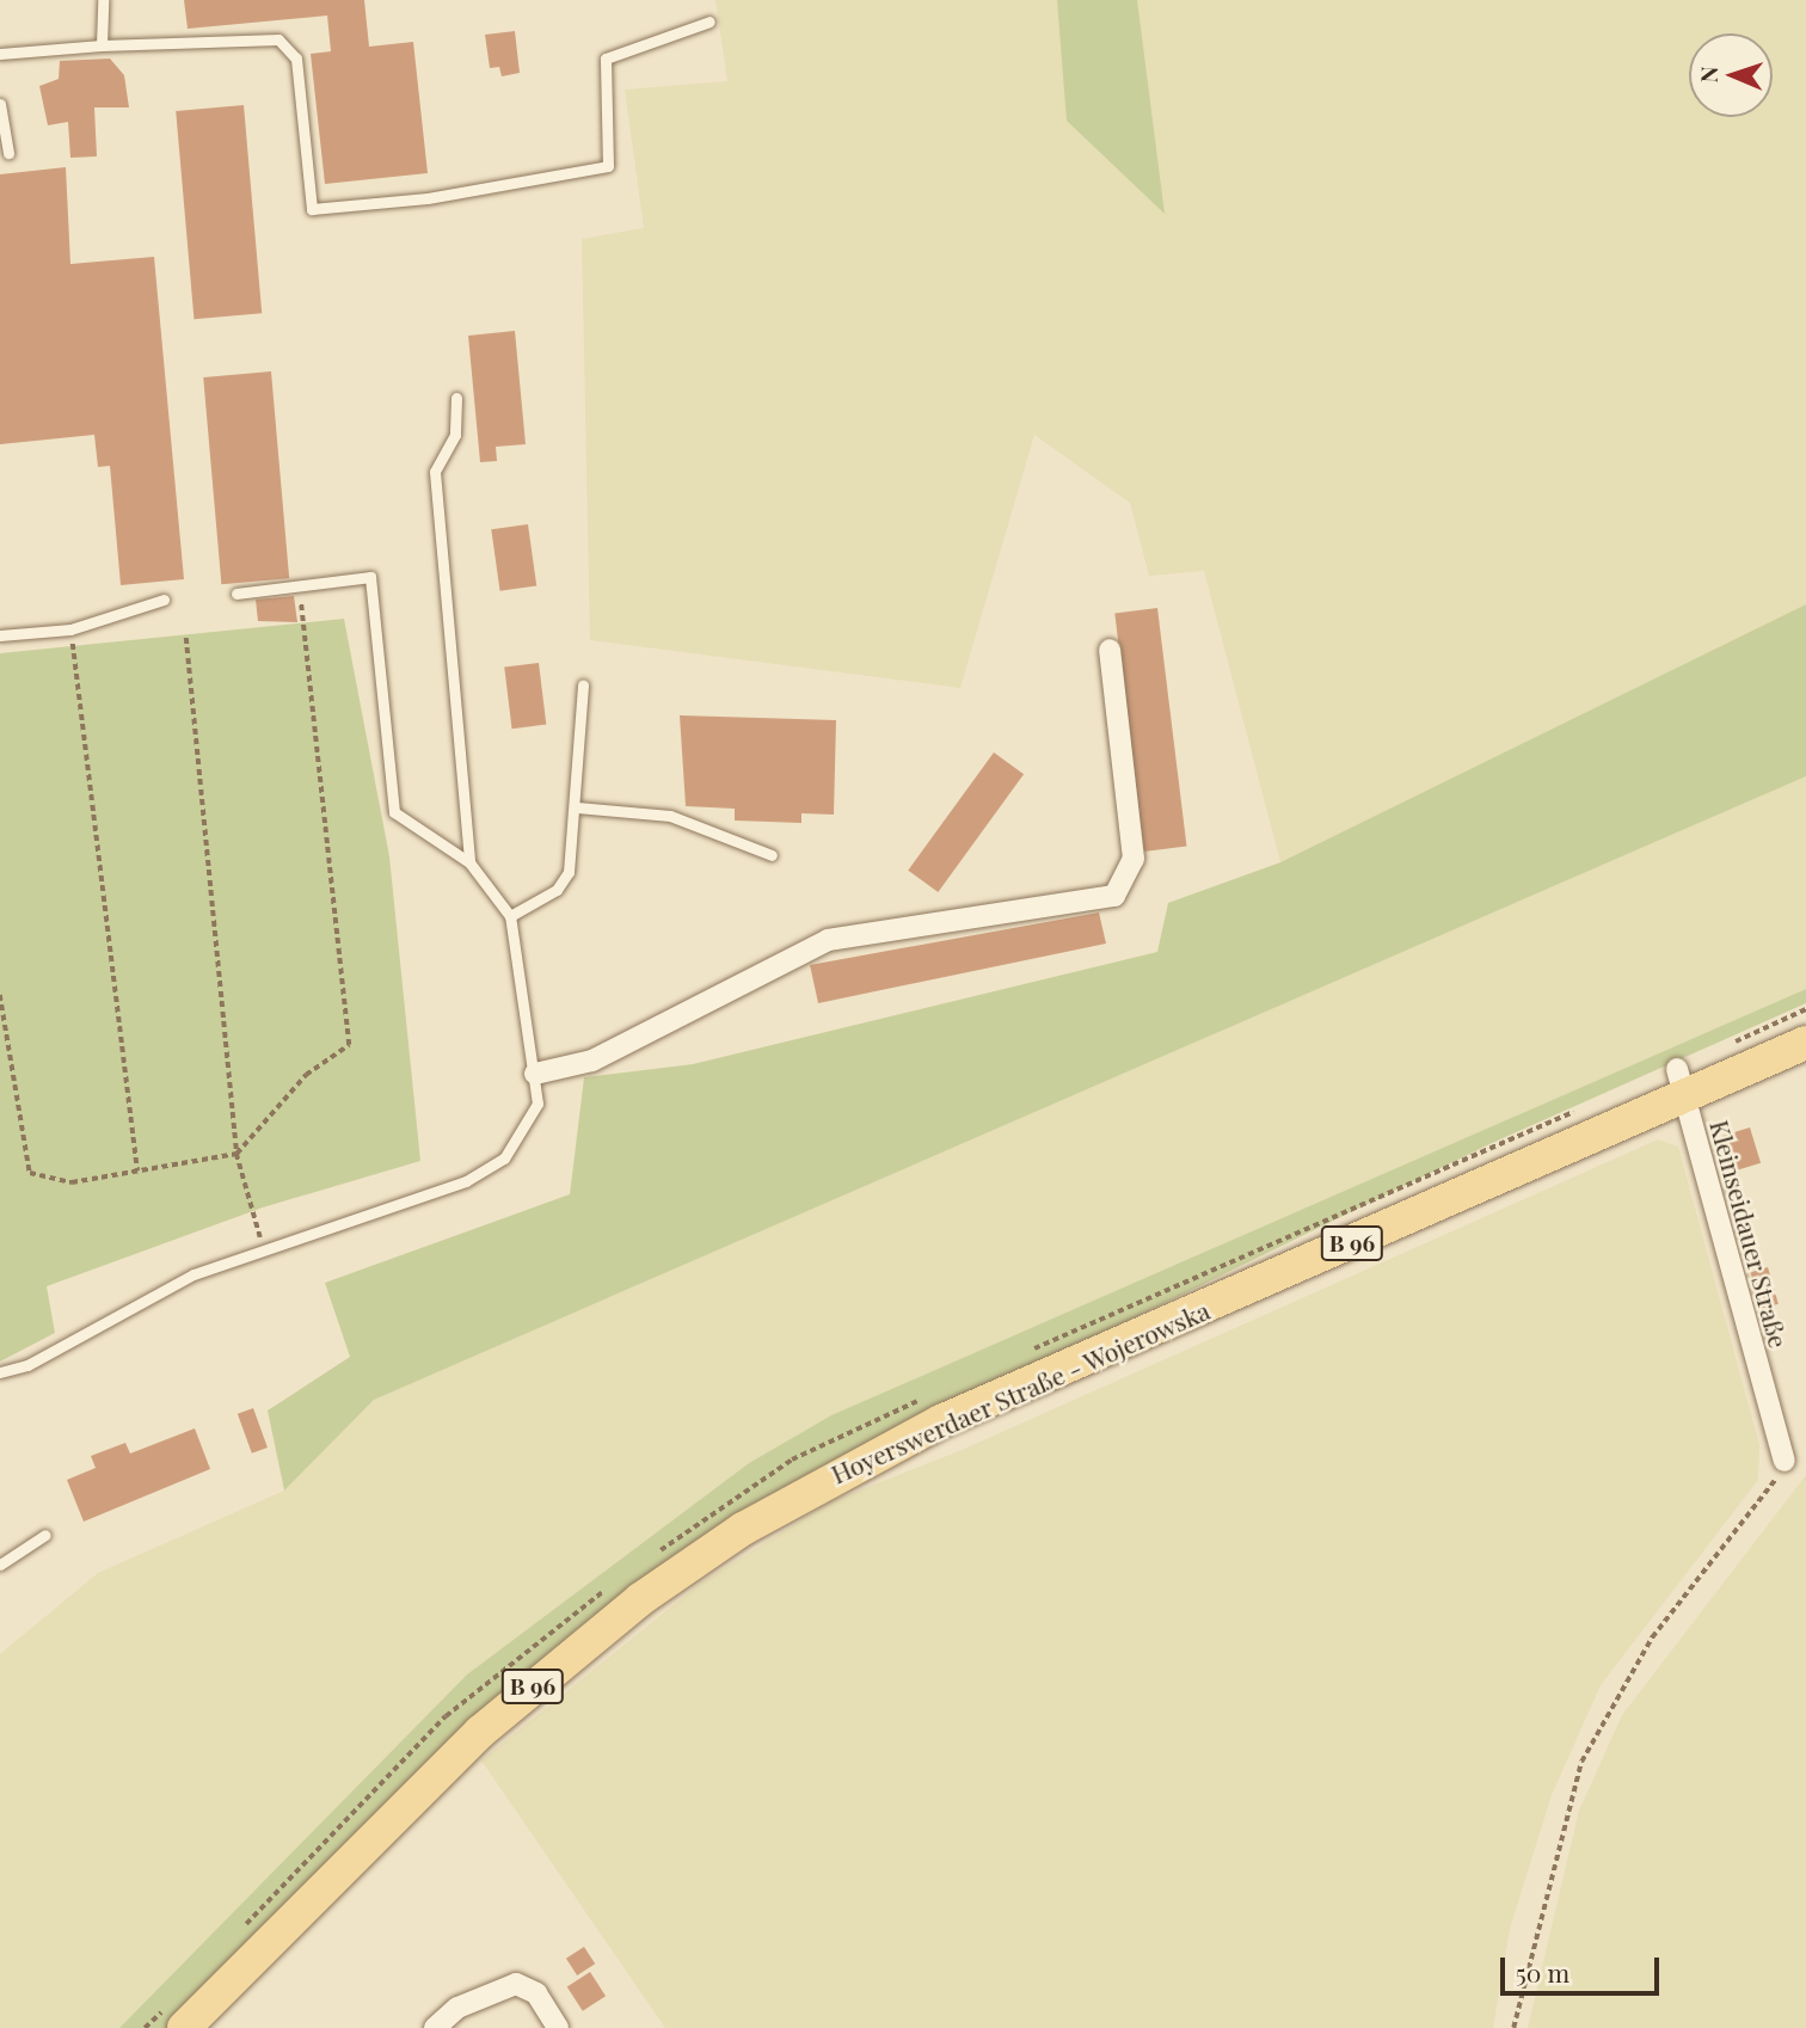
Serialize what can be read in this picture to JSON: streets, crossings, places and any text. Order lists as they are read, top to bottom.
{
  "streets": {
    "main road": ["B 96", "Hoyerswerdaer Straße - Wojerowska"],
    "street": ["Kleinseidauer Straße"]
  },
  "crossings": [
    ["Kleinseidauer Straße", "Hoyerswerdaer Straße - Wojerowska"]
  ],
  "scale_bar": "50 m",
  "north": "left"
}
